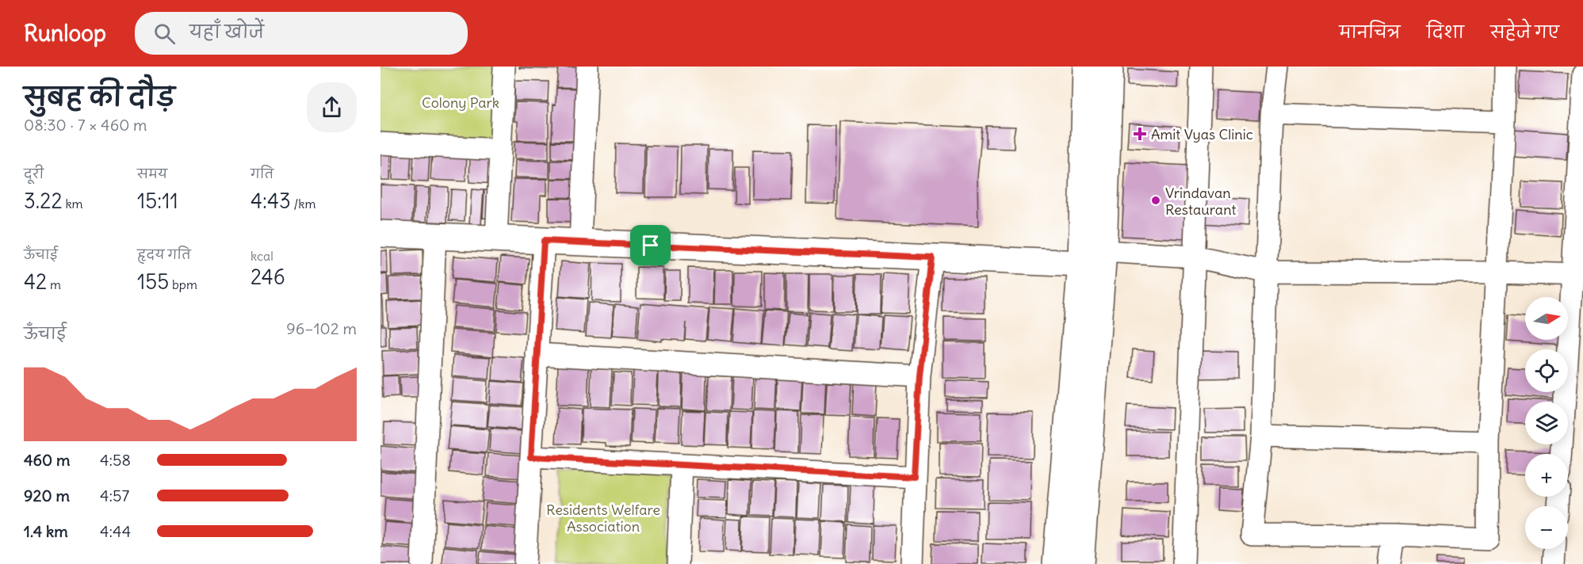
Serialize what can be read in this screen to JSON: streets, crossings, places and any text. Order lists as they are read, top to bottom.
{
  "parks": ["Colony Park", "Residents Welfare Association"],
  "places": {
    "health": ["Amit Vyas Clinic"],
    "other": ["Vrindavan Restaurant"]
  },
  "north": "right",
  "page": {
    "header": "Runloop",
    "search": "यहाँ खोजें",
    "nav": ["मानचित्र", "दिशा", "सहेजे गए"],
    "heading": ["सुबह की दौड़", "08:30 · 7 × 460 m"],
    "stats": [
      ["दूरी", "3.22 km"],
      ["समय", "15:11"],
      ["गति", "4:43 /km"],
      ["ऊँचाई", "42 m"],
      ["हृदय गति", "155 bpm"],
      ["kcal", "246"]
    ],
    "map_buttons": ["+", "−"],
    "chart": ["ऊँचाई", "96–102 m"],
    "list": [
      {
        "name": "460 m",
        "note": "4:58"
      },
      {
        "name": "920 m",
        "note": "4:57"
      },
      {
        "name": "1.4 km",
        "note": "4:44"
      }
    ]
  }
}
